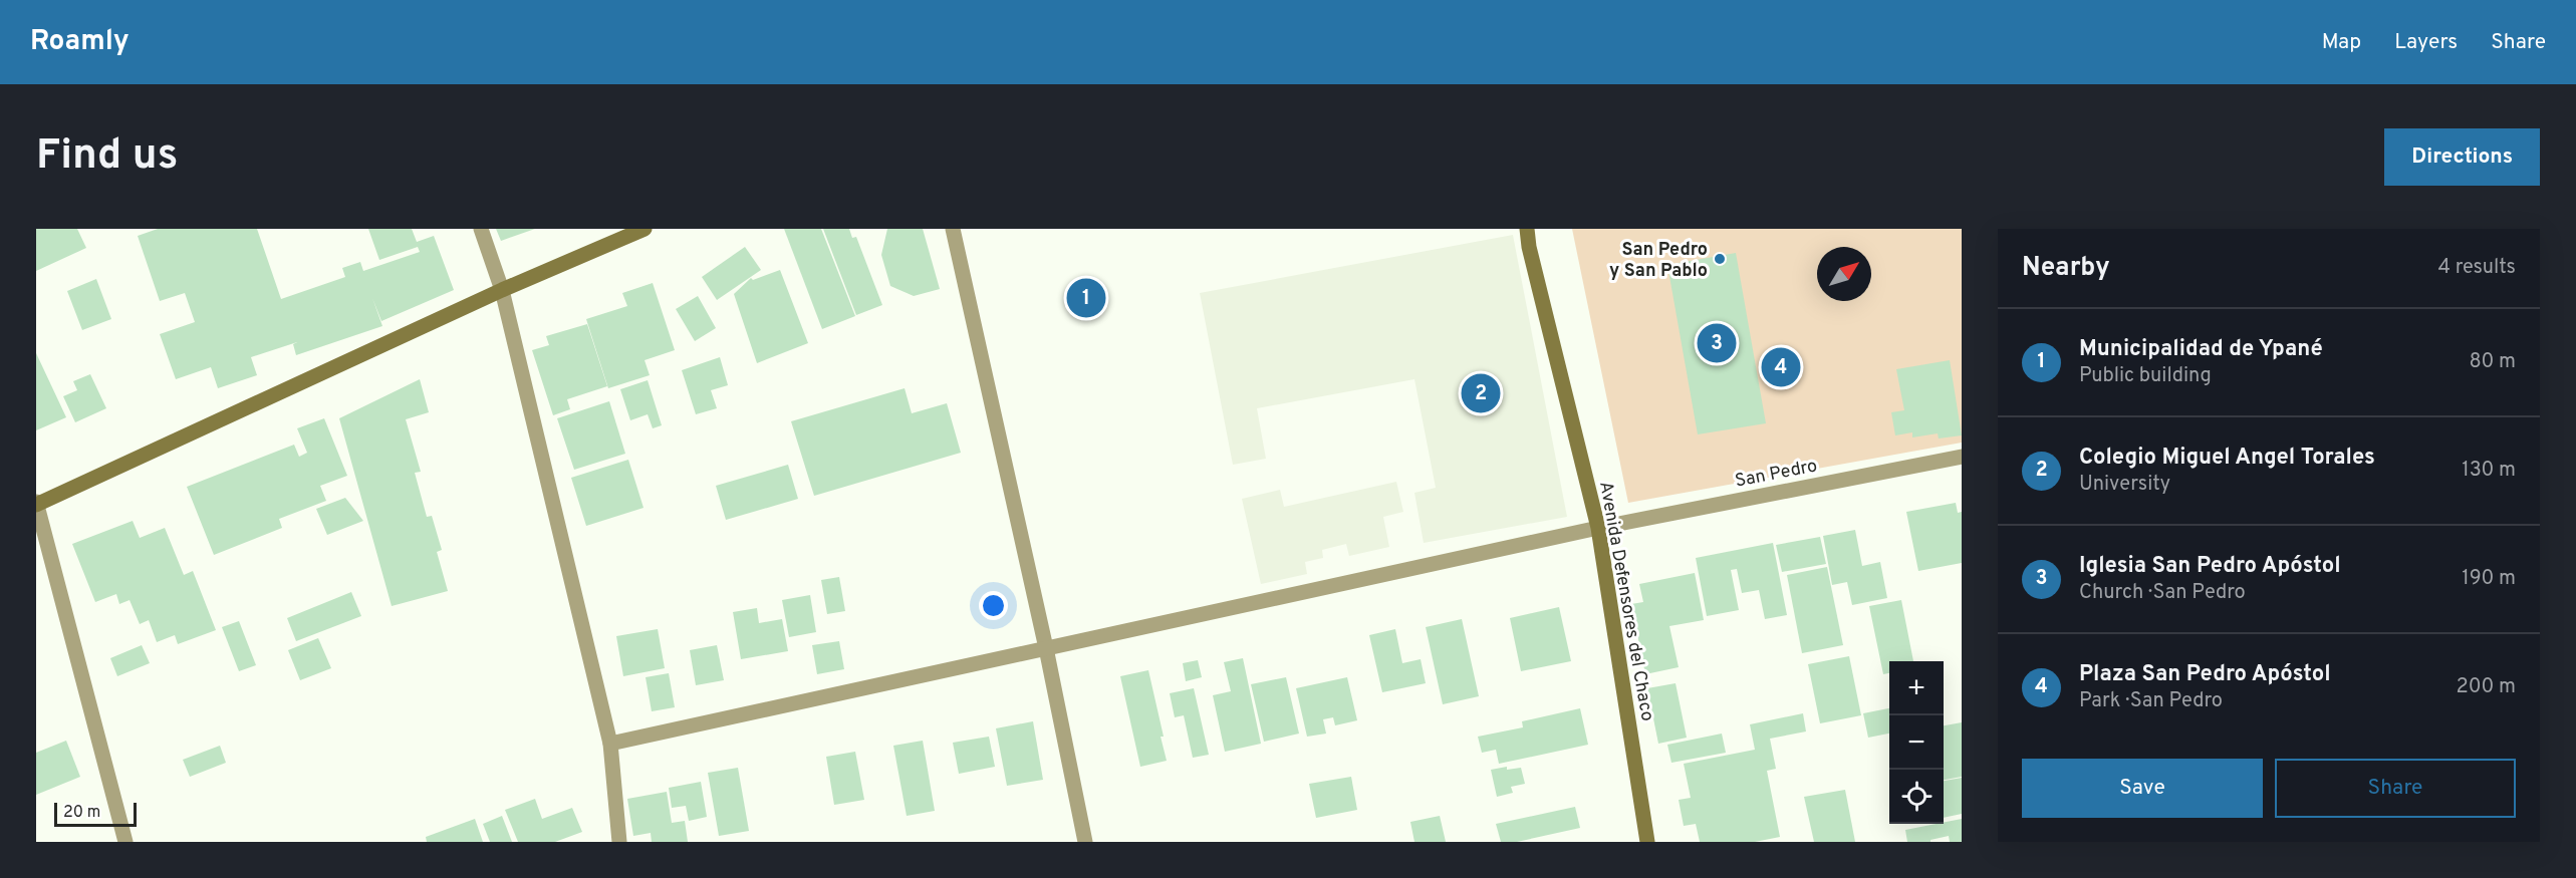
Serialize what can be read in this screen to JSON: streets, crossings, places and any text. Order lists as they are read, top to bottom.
{
  "streets": {
    "main road": ["Avenida Defensores del Chaco"],
    "street": ["San Pedro"]
  },
  "crossings": [
    ["San Pedro", "Avenida Defensores del Chaco"]
  ],
  "places": ["San Pedro y San Pablo"],
  "scale_bar": "20 m",
  "north": "top right",
  "page": {
    "header": "Roamly",
    "nav": ["Map", "Layers", "Share"],
    "buttons": [
      "Directions",
      ["Save", "Share"]
    ],
    "title": "Find us",
    "heading": ["Nearby", "4 results"],
    "pins": [
      "1",
      "3",
      "4",
      "2"
    ],
    "list": [
      {
        "mark": "1",
        "name": "Municipalidad de Ypané",
        "note": "Public building",
        "value": "80 m"
      },
      {
        "mark": "2",
        "name": "Colegio Miguel Angel Torales",
        "note": "University",
        "value": "130 m"
      },
      {
        "mark": "3",
        "name": "Iglesia San Pedro Apóstol",
        "note": "Church · San Pedro",
        "value": "190 m"
      },
      {
        "mark": "4",
        "name": "Plaza San Pedro Apóstol",
        "note": "Park · San Pedro",
        "value": "200 m"
      }
    ],
    "map_buttons": ["+", "−"],
    "scale": "20 m"
  }
}
